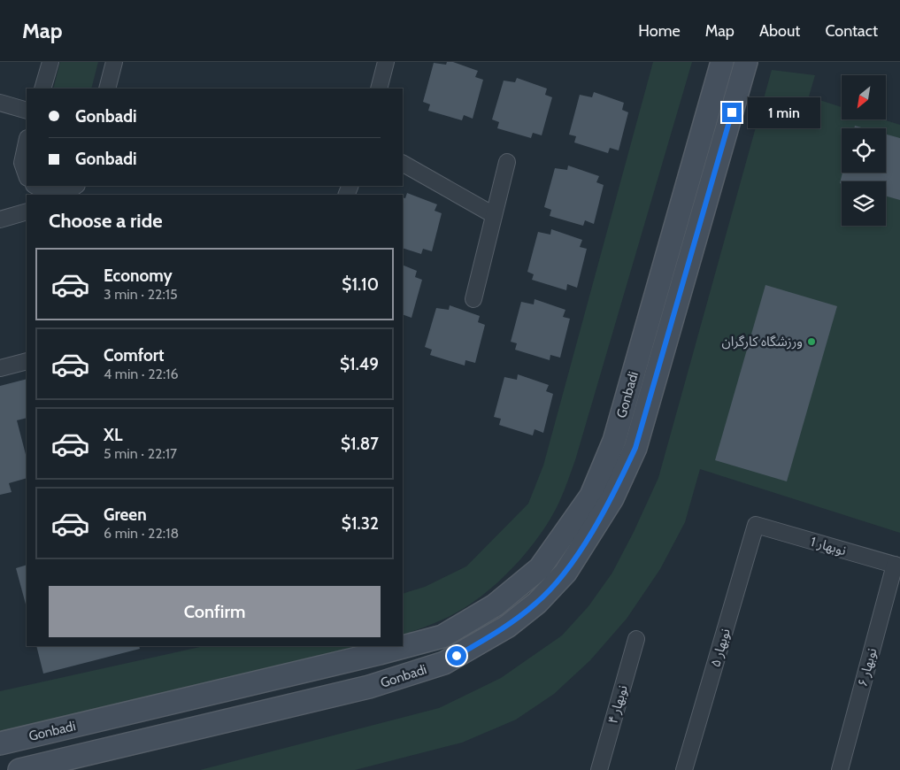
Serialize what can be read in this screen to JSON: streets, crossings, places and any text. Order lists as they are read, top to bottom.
{
  "streets": {
    "main road": ["Gonbadi"],
    "street": [
      "نوبهار 1",
      "نوبهار ۵",
      "نوبهار ۶",
      "نوبهار ۴"
    ]
  },
  "crossings": [
    ["نوبهار 1", "نوبهار ۵"],
    ["نوبهار 1", "نوبهار ۶"]
  ],
  "places": ["ورزشگاه کارگران"],
  "north": "bottom left",
  "page": {
    "header": "Map",
    "nav": [
      "Home",
      "Map",
      "About",
      "Contact"
    ],
    "banner": ["Gonbadi", "Gonbadi"],
    "bubble": "1 min",
    "heading": "Choose a ride",
    "list": [
      {
        "name": "Economy",
        "note": "3 min · 22:15",
        "value": "$1.10"
      },
      {
        "name": "Comfort",
        "note": "4 min · 22:16",
        "value": "$1.49"
      },
      {
        "name": "XL",
        "note": "5 min · 22:17",
        "value": "$1.87"
      },
      {
        "name": "Green",
        "note": "6 min · 22:18",
        "value": "$1.32"
      }
    ],
    "buttons": "Confirm"
  }
}
